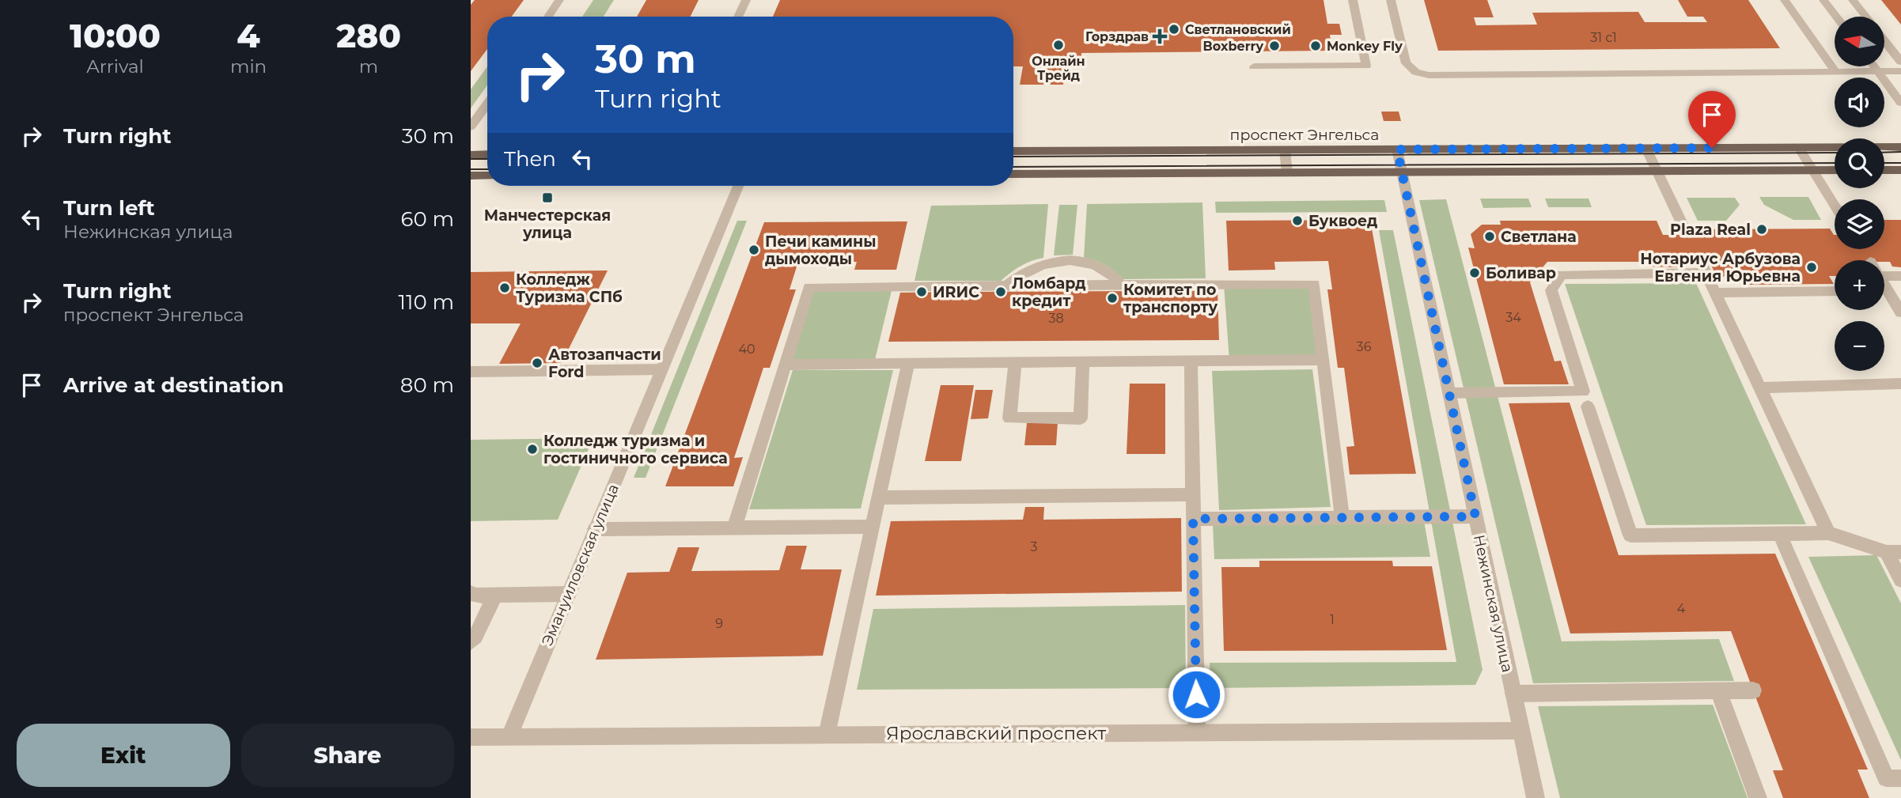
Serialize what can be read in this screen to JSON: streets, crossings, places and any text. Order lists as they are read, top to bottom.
{
  "streets": {
    "main road": ["проспект Энгельса"],
    "street": ["Эмануиловская улица", "Нежинская улица", "Ярославский проспект"]
  },
  "crossings": [
    ["проспект Энгельса", "Нежинская улица"],
    ["Эмануиловская улица", "Ярославский проспект"],
    ["Нежинская улица", "Ярославский проспект"]
  ],
  "places": {
    "other": [
      "Светлановский",
      "Онлайн Трейд",
      "Boxberry",
      "Monkey Fly",
      "Буквоед",
      "Plaza Real",
      "Светлана",
      "Печи камины дымоходы",
      "Нотариус Арбузова Евгения Юрьевна",
      "Боливар",
      "Колледж Туризма СПб",
      "ИRИС",
      "Ломбард кредит",
      "Комитет по транспорту",
      "Автозапчасти Ford",
      "Колледж туризма и гостиничного сервиса"
    ],
    "health": ["Горздрав"],
    "transit": ["Манчестерская улица"]
  },
  "house_numbers": [
    "31 с1",
    "34",
    "38",
    "36",
    "40",
    "3",
    "4",
    "1",
    "9"
  ],
  "north": "left",
  "page": {
    "eta": [
      "10:00",
      "Arrival",
      "4",
      "min",
      "280",
      "m"
    ],
    "map_buttons": ["+", "−"],
    "turn": ["30 m", "Turn right"],
    "list": [
      {
        "name": "Turn right",
        "value": "30 m"
      },
      {
        "name": "Turn left",
        "note": "Нежинская улица",
        "value": "60 m"
      },
      {
        "name": "Turn right",
        "note": "проспект Энгельса",
        "value": "110 m"
      },
      {
        "name": "Arrive at destination",
        "value": "80 m"
      }
    ],
    "then": "Then",
    "buttons": ["Exit", "Share"]
  }
}
